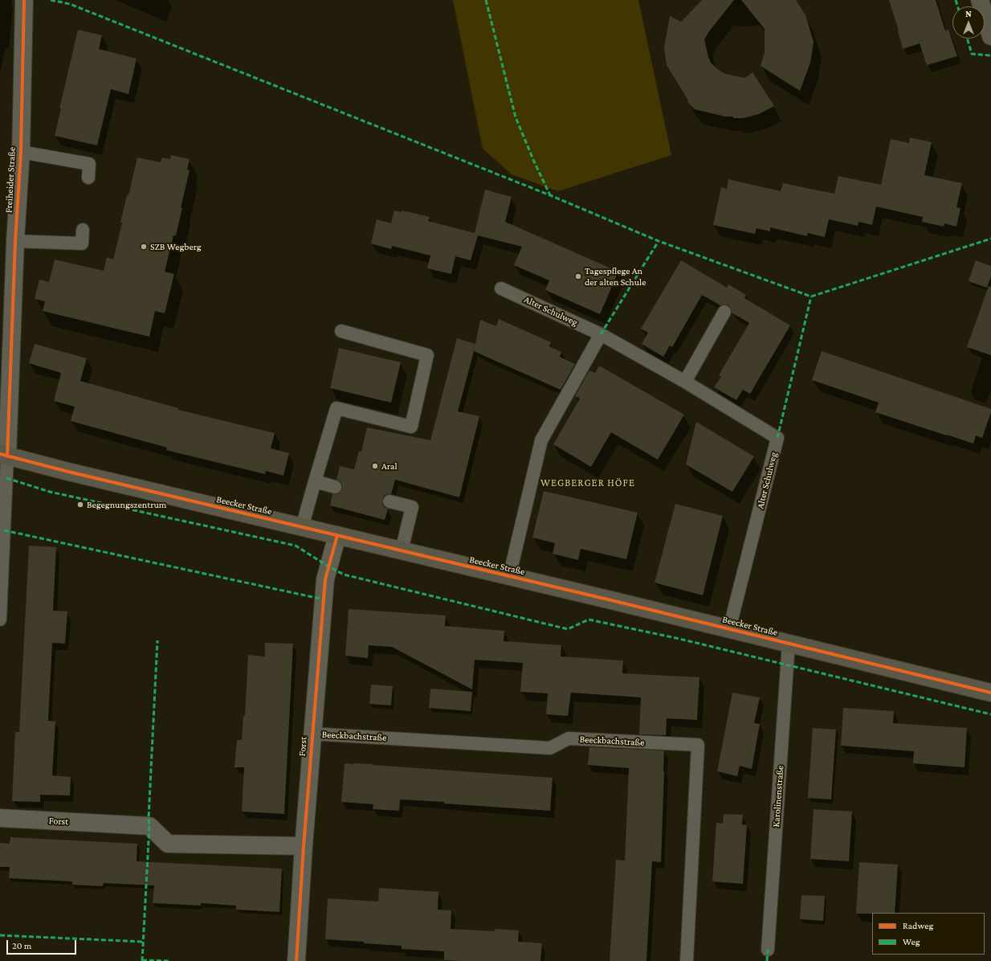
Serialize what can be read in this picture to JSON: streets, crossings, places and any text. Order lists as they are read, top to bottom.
{
  "streets": {
    "street": ["Freiheider Straße", "Beecker Straße", "Forst"],
    "lane": ["Alter Schulweg", "Beeckbachstraße", "Karolinenstraße"]
  },
  "crossings": [
    ["Freiheider Straße", "Beecker Straße"],
    ["Alter Schulweg", "Beecker Straße"],
    ["Beecker Straße", "Forst"],
    ["Beecker Straße", "Karolinenstraße"],
    ["Beeckbachstraße", "Forst"]
  ],
  "districts": ["WEGBERGER HÖFE"],
  "places": [
    "SZB Wegberg",
    "Tagespflege An der alten Schule",
    "Aral",
    "Begegnungszentrum"
  ],
  "legend": ["Radweg", "Weg"],
  "scale_bar": "20 m",
  "north": "top"
}
